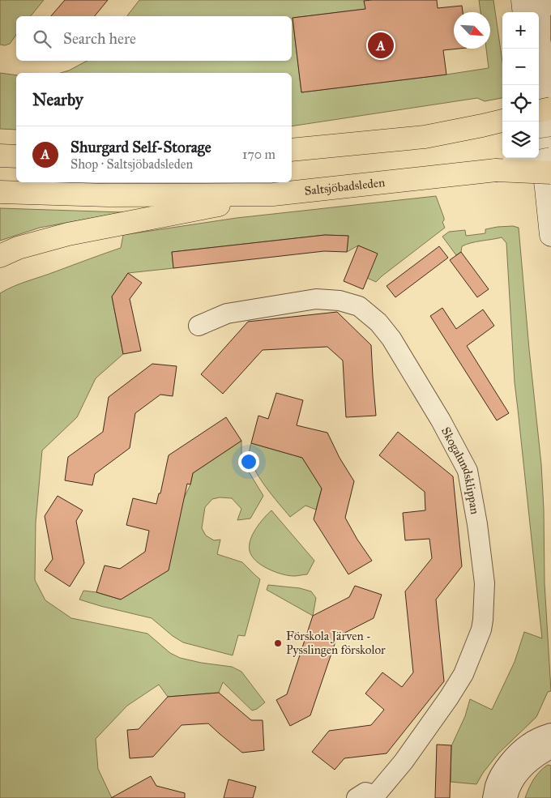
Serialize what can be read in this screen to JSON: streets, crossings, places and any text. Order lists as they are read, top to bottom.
{
  "streets": {
    "highway": ["Saltsjöbadsleden"],
    "street": ["Skogalundsklippan"]
  },
  "places": ["Förskola Järven - Pysslingen förskolor"],
  "north": "bottom right",
  "page": {
    "map_buttons": ["+", "−"],
    "search": "Search here",
    "pins": "A",
    "heading": "Nearby",
    "list": [
      {
        "mark": "A",
        "name": "Shurgard Self-Storage",
        "note": "Shop · Saltsjöbadsleden",
        "value": "170 m"
      }
    ]
  }
}
